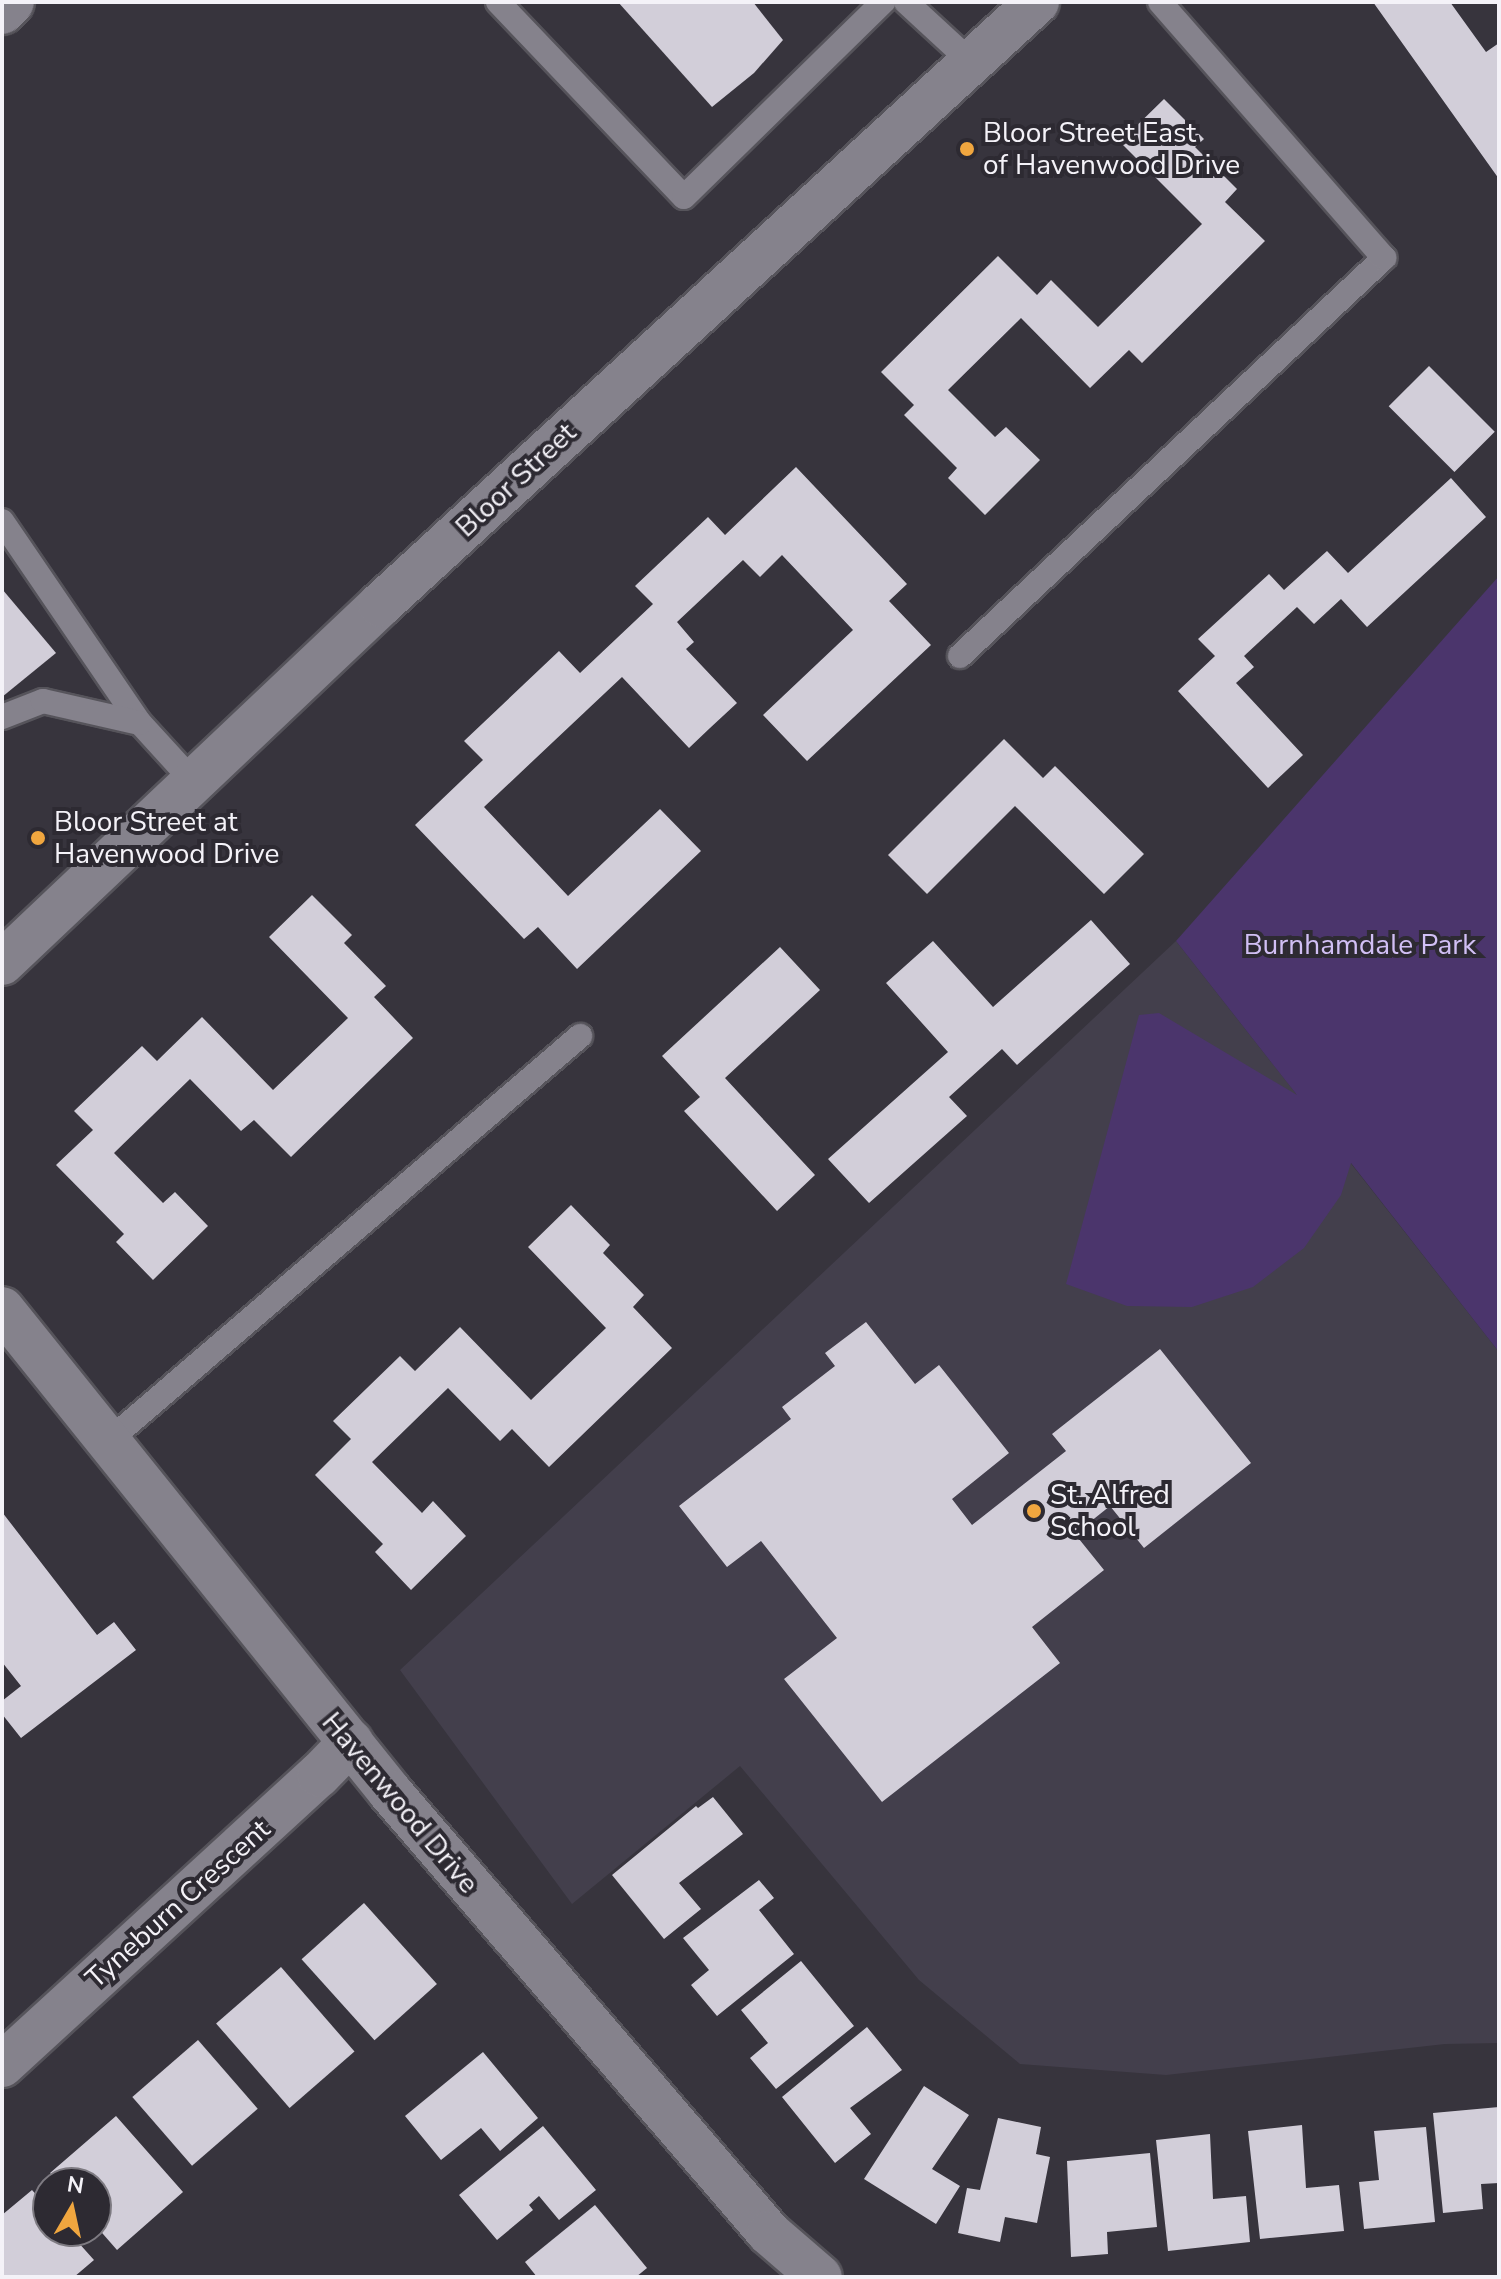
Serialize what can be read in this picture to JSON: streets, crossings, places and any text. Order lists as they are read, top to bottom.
{
  "streets": {
    "street": ["Bloor Street", "Havenwood Drive", "Tyneburn Crescent"]
  },
  "crossings": [
    ["Havenwood Drive", "Tyneburn Crescent"]
  ],
  "parks": ["Burnhamdale Park"],
  "places": ["Bloor Street East of Havenwood Drive", "Bloor Street at Havenwood Drive", "St. Alfred School"],
  "north": "top"
}
